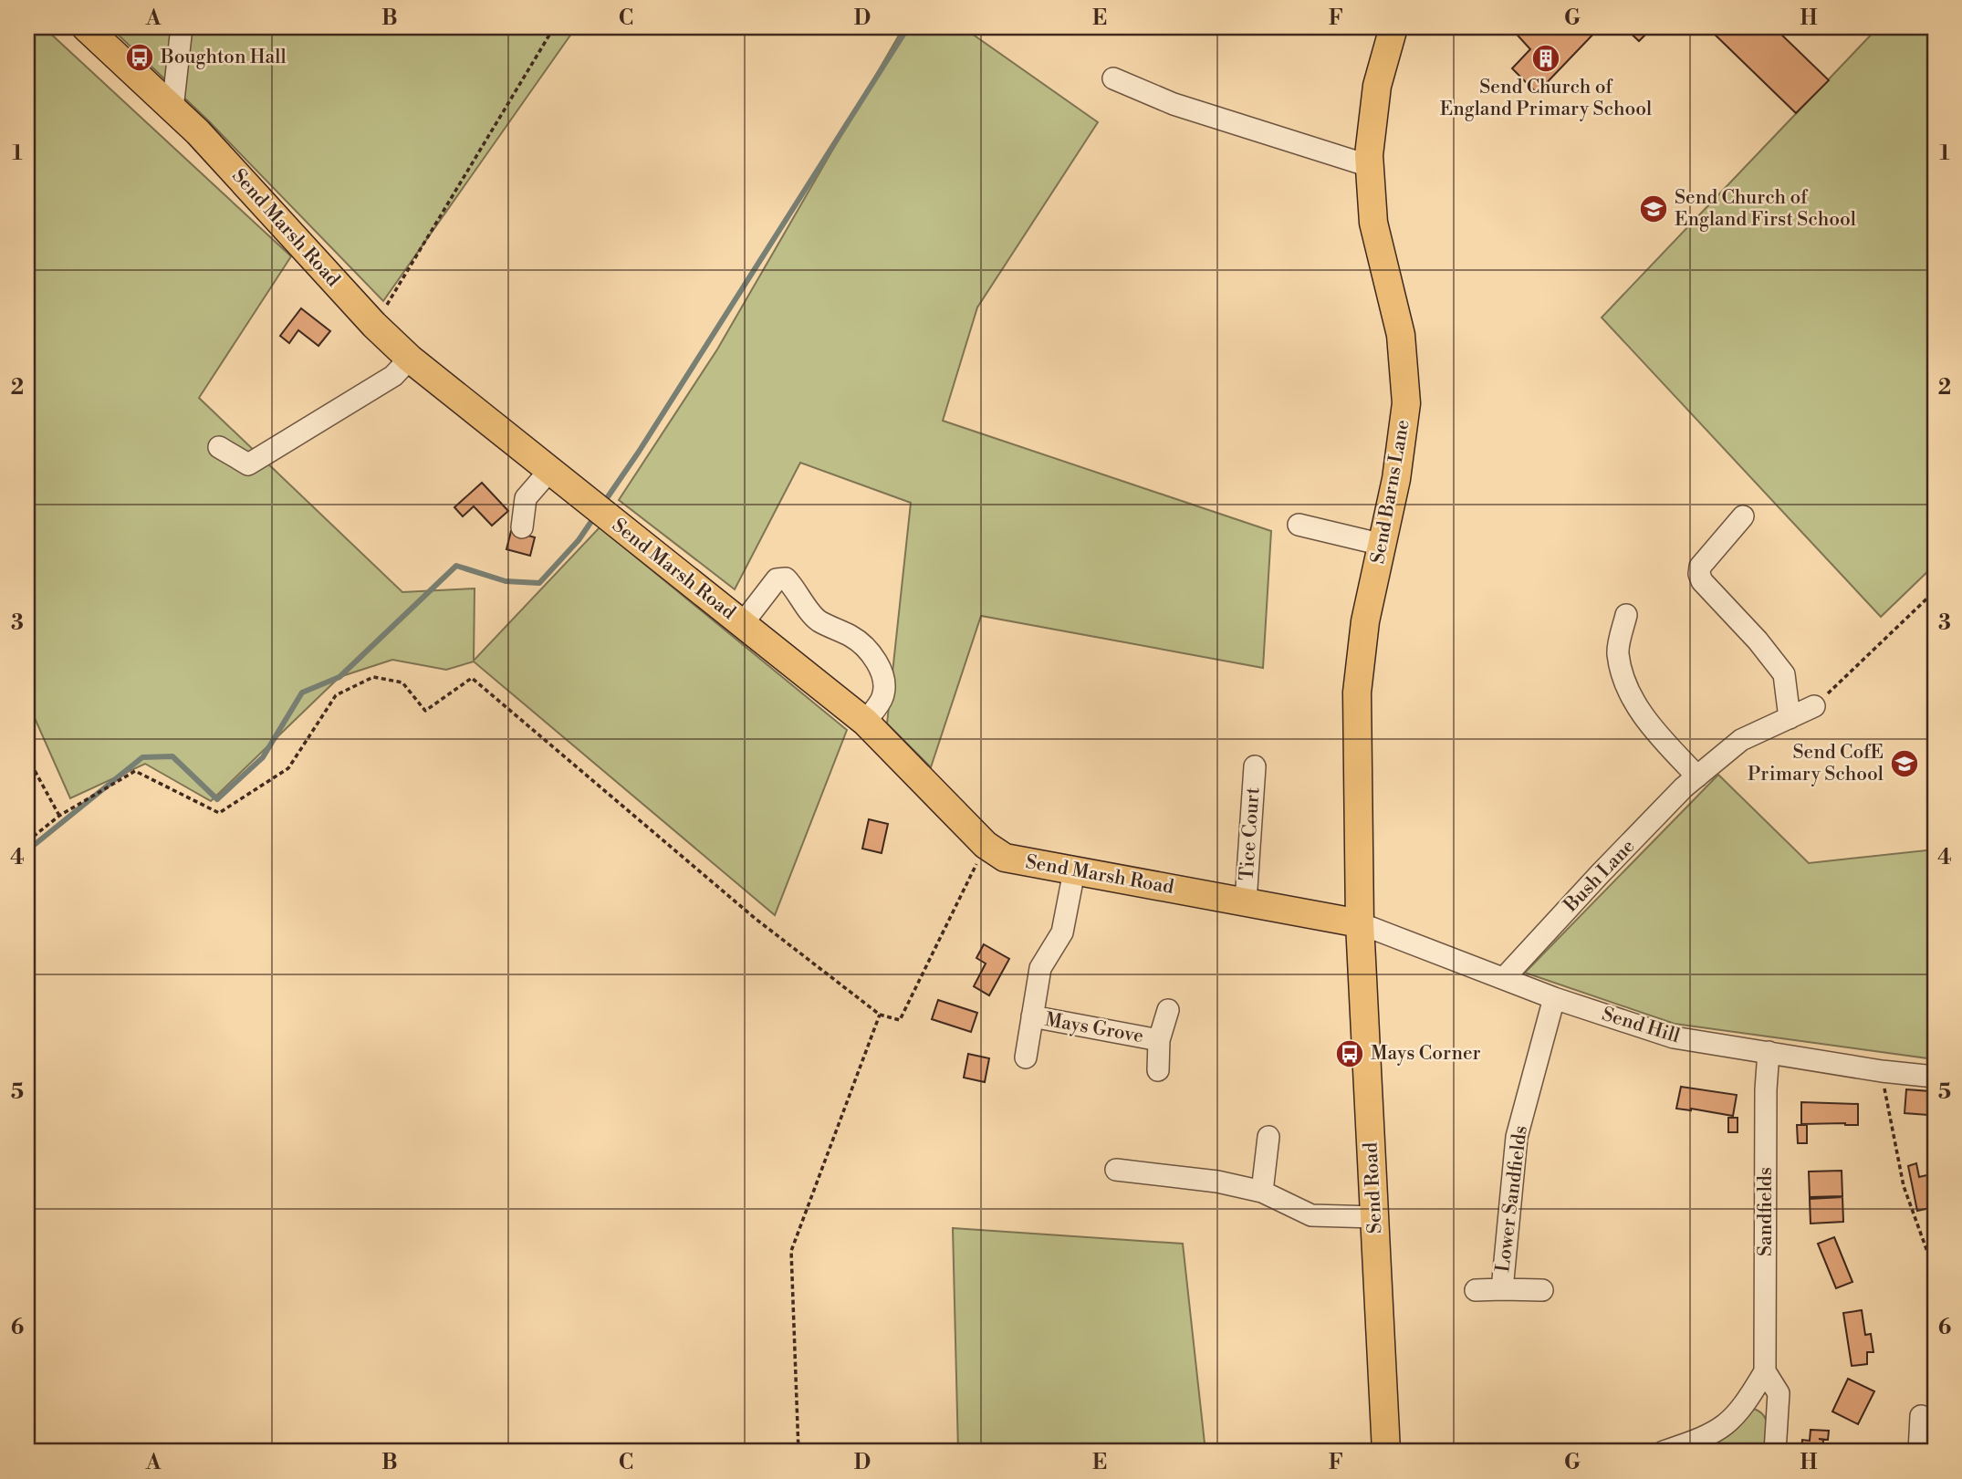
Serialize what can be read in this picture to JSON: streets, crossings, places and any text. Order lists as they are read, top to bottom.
{
  "streets": {
    "main road": ["Send Marsh Road", "Send Barns Lane", "Send Road"],
    "street": [
      "Tice Court",
      "Bush Lane",
      "Send Hill",
      "Mays Grove",
      "Lower Sandfields",
      "Sandfields"
    ]
  },
  "crossings": [
    ["Send Marsh Road", "Send Barns Lane"],
    ["Send Marsh Road", "Tice Court"],
    ["Send Marsh Road", "Send Hill"],
    ["Send Marsh Road", "Send Road"],
    ["Send Barns Lane", "Send Hill"],
    ["Send Barns Lane", "Send Road"],
    ["Bush Lane", "Send Hill"],
    ["Send Hill", "Send Road"],
    ["Send Hill", "Lower Sandfields"],
    ["Send Hill", "Sandfields"]
  ],
  "places": {
    "bus stop": ["Boughton Hall", "Mays Corner"],
    "building": ["Send Church of England Primary School"],
    "school or university": ["Send Church of England First School", "Send CofE Primary School"]
  },
  "grid": {
    "columns": [
      "A",
      "B",
      "C",
      "D",
      "E",
      "F",
      "G",
      "H"
    ],
    "rows": [
      "1",
      "2",
      "3",
      "4",
      "5",
      "6"
    ]
  }
}
